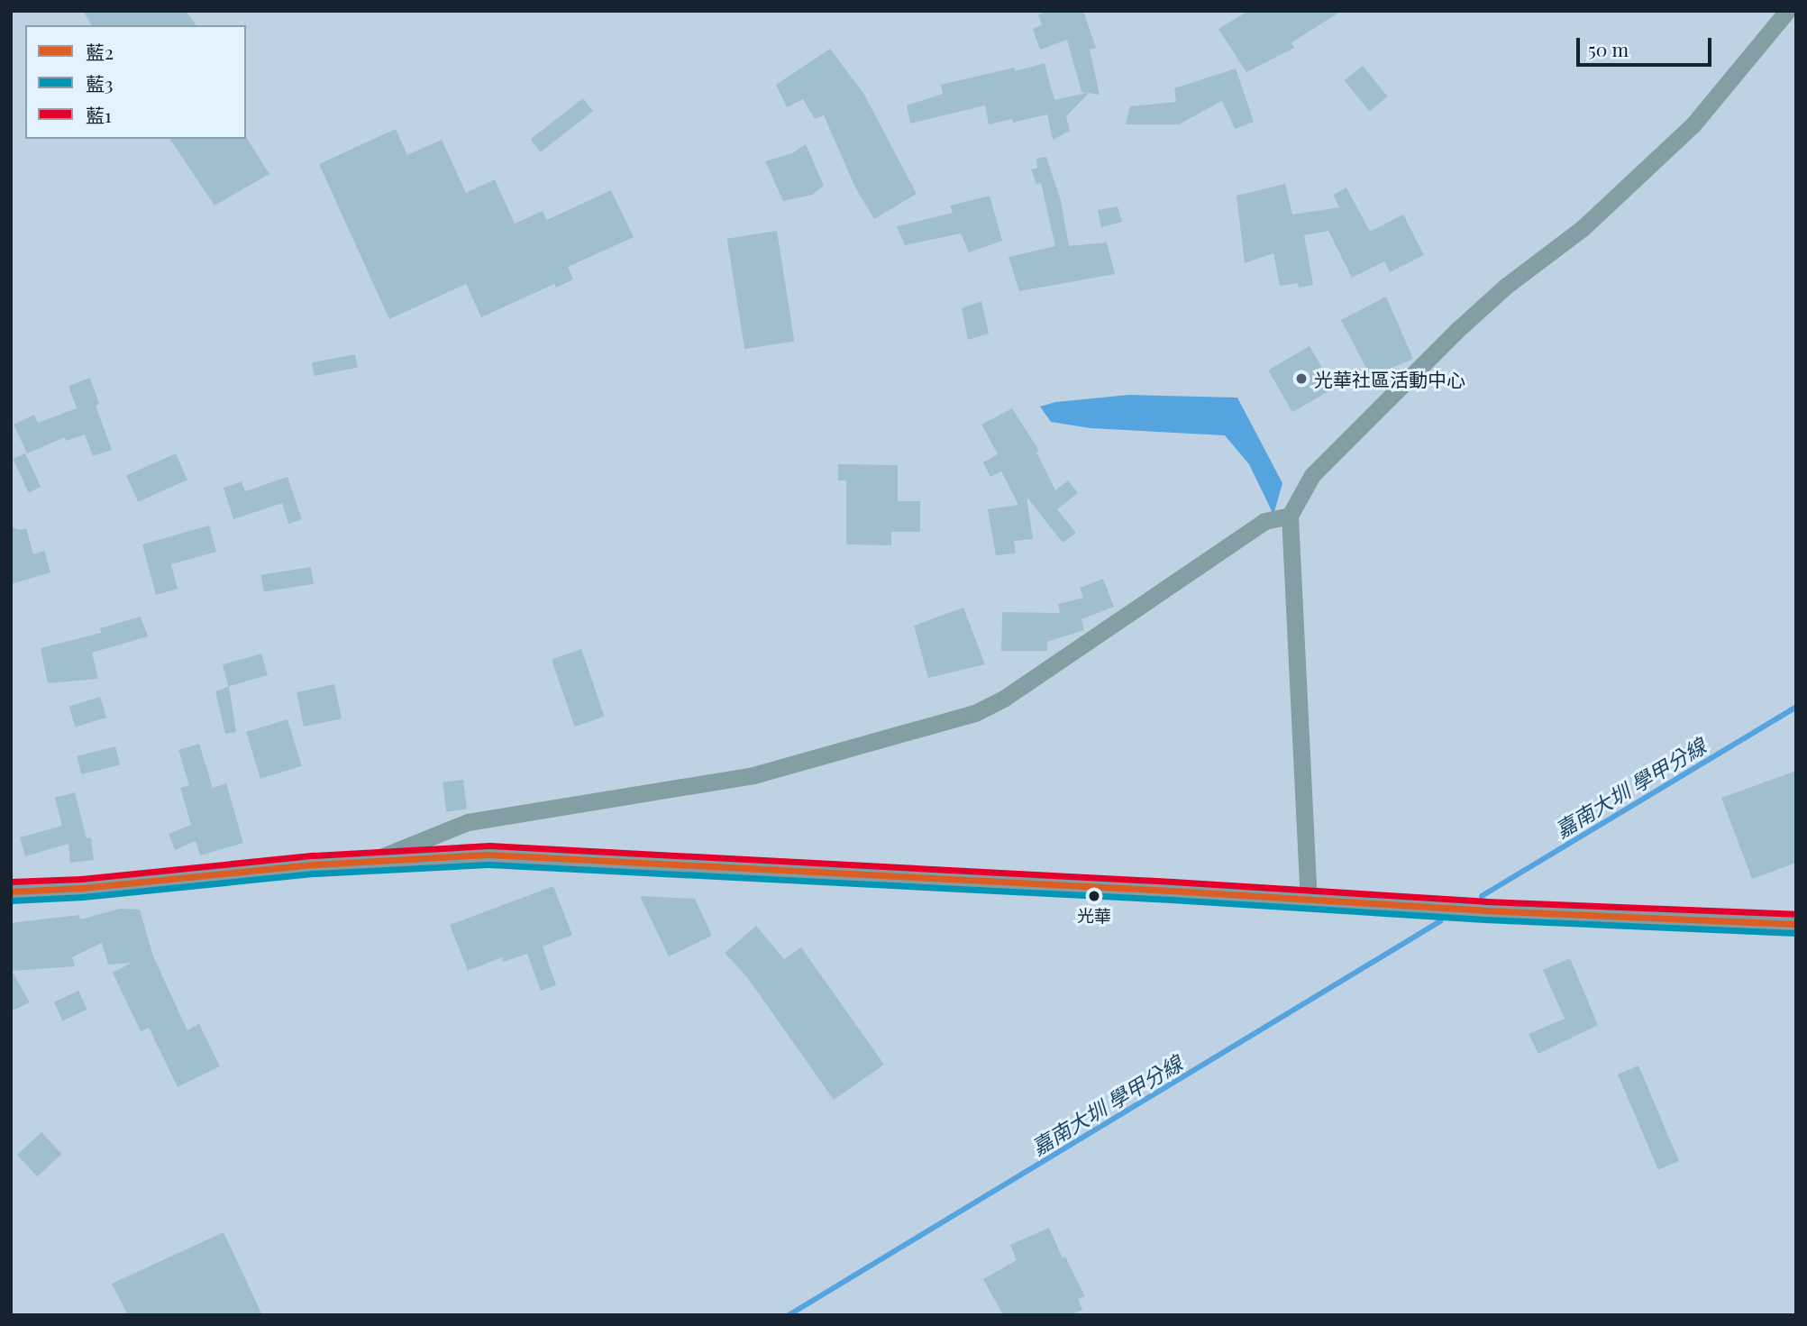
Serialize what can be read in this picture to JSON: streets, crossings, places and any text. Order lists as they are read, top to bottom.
{
  "water": ["嘉南大圳 學甲分線"],
  "places": ["光華社區活動中心", "光華"],
  "lines": ["transit line 藍1", "transit line 藍2", "transit line 藍3"],
  "legend": ["藍2", "藍3", "藍1"],
  "scale_bar": "50 m"
}
